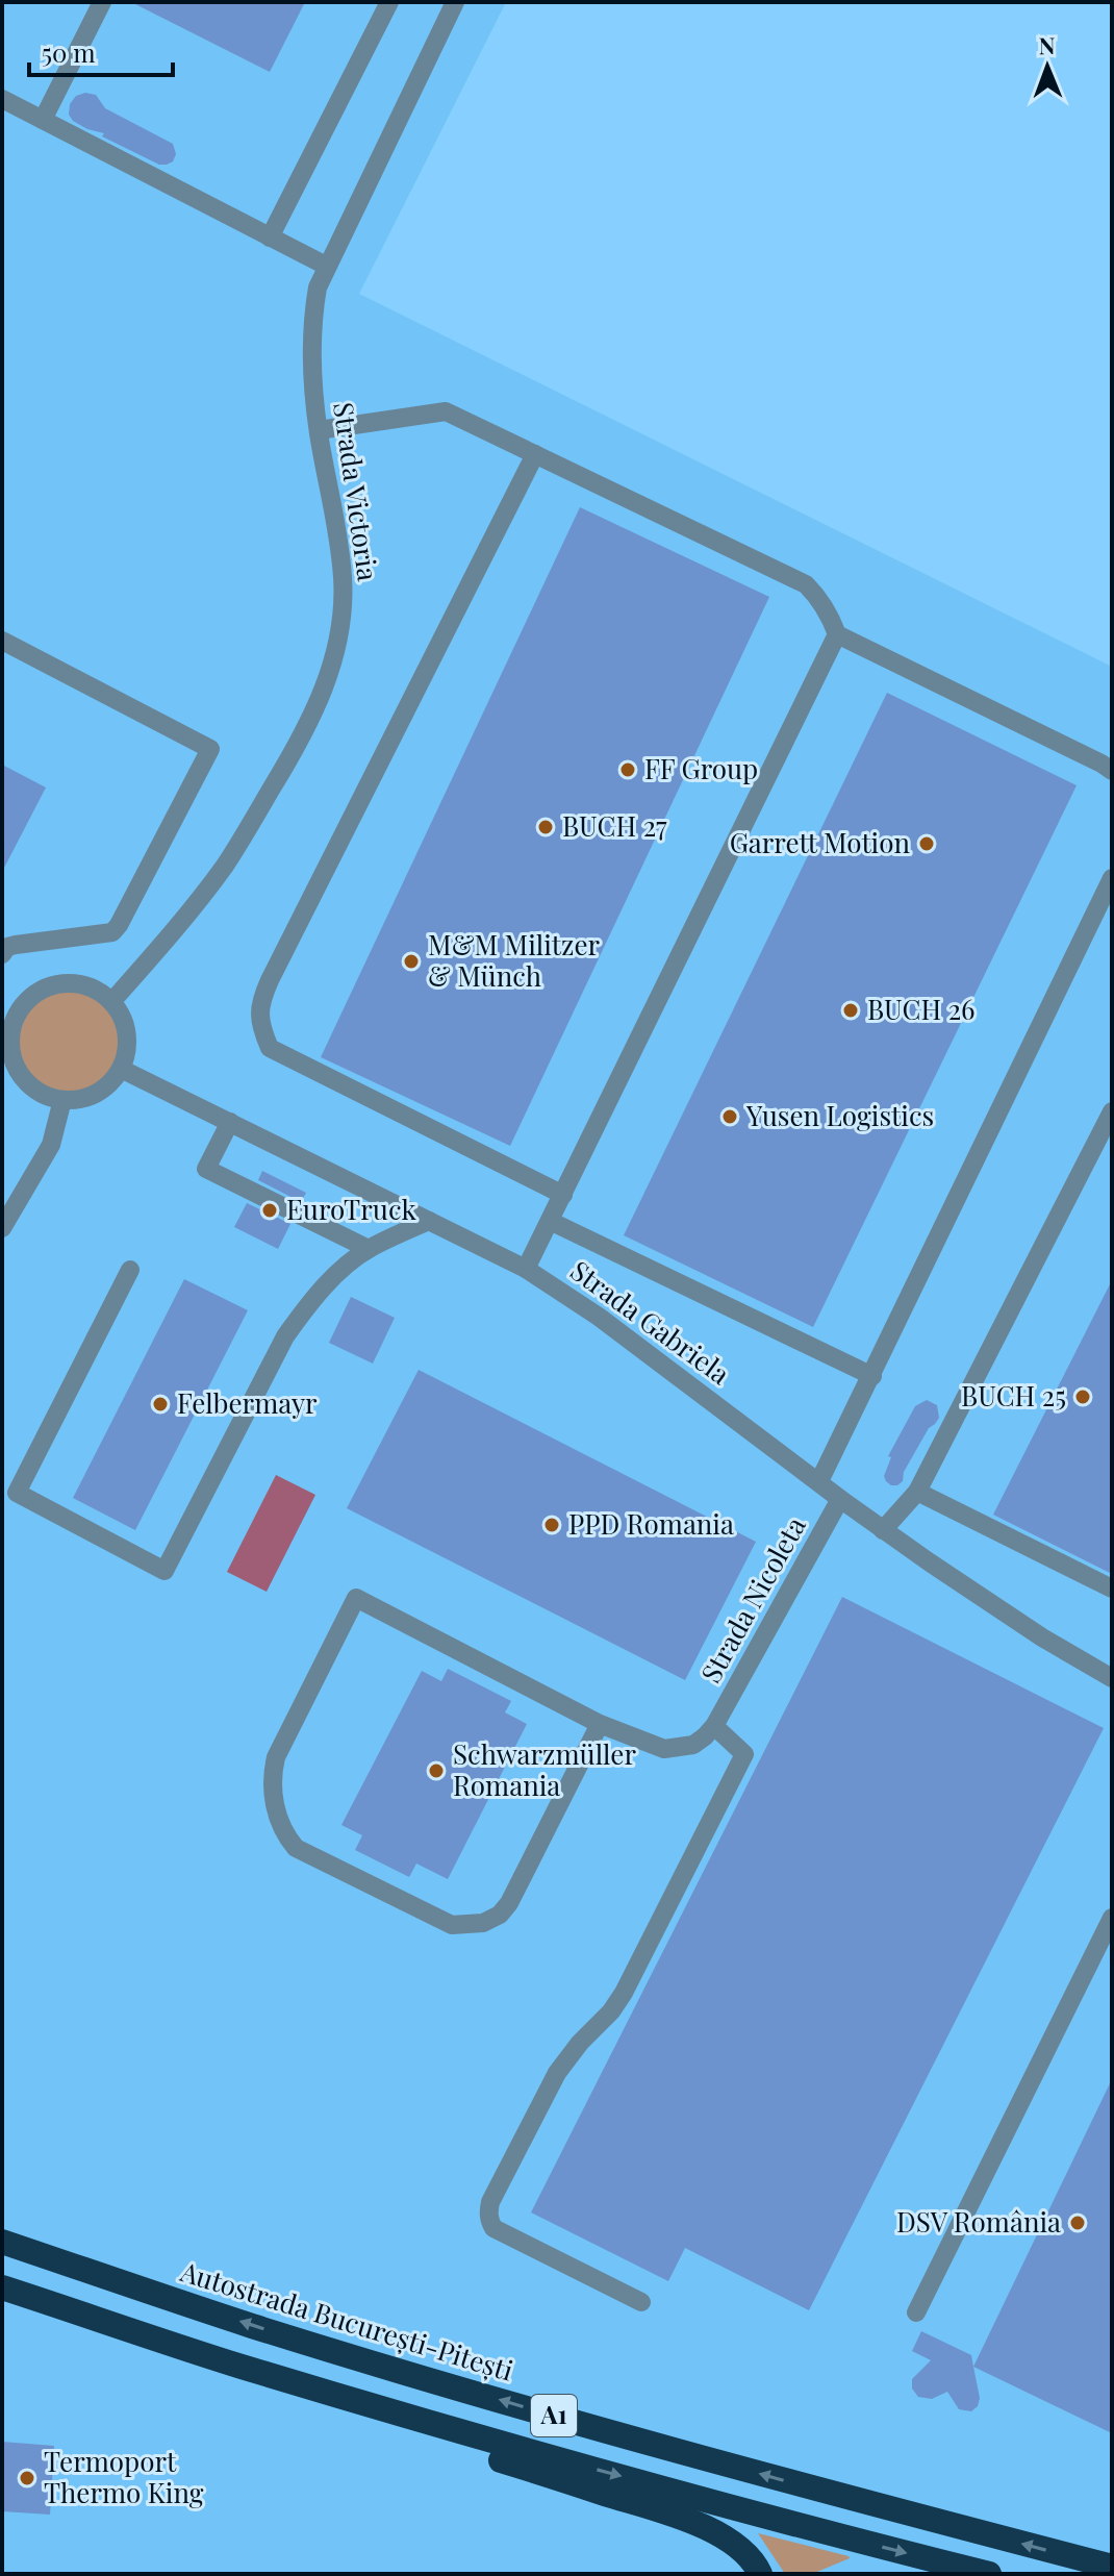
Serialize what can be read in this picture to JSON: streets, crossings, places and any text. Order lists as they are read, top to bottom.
{
  "streets": {
    "highway": ["Autostrada București-Pitești", "A1"],
    "street": ["Strada Victoria", "Strada Gabriela", "Strada Nicoleta"]
  },
  "crossings": [
    ["Strada Victoria", "Strada Gabriela"],
    ["Strada Gabriela", "Strada Nicoleta"]
  ],
  "places": [
    "FF Group",
    "BUCH 27",
    "Garrett Motion",
    "M&M Militzer & Münch",
    "BUCH 26",
    "Yusen Logistics",
    "EuroTruck",
    "BUCH 25",
    "Felbermayr",
    "PPD Romania",
    "Schwarzmüller Romania",
    "DSV România",
    "Termoport Thermo King"
  ],
  "scale_bar": "50 m",
  "north": "top"
}
